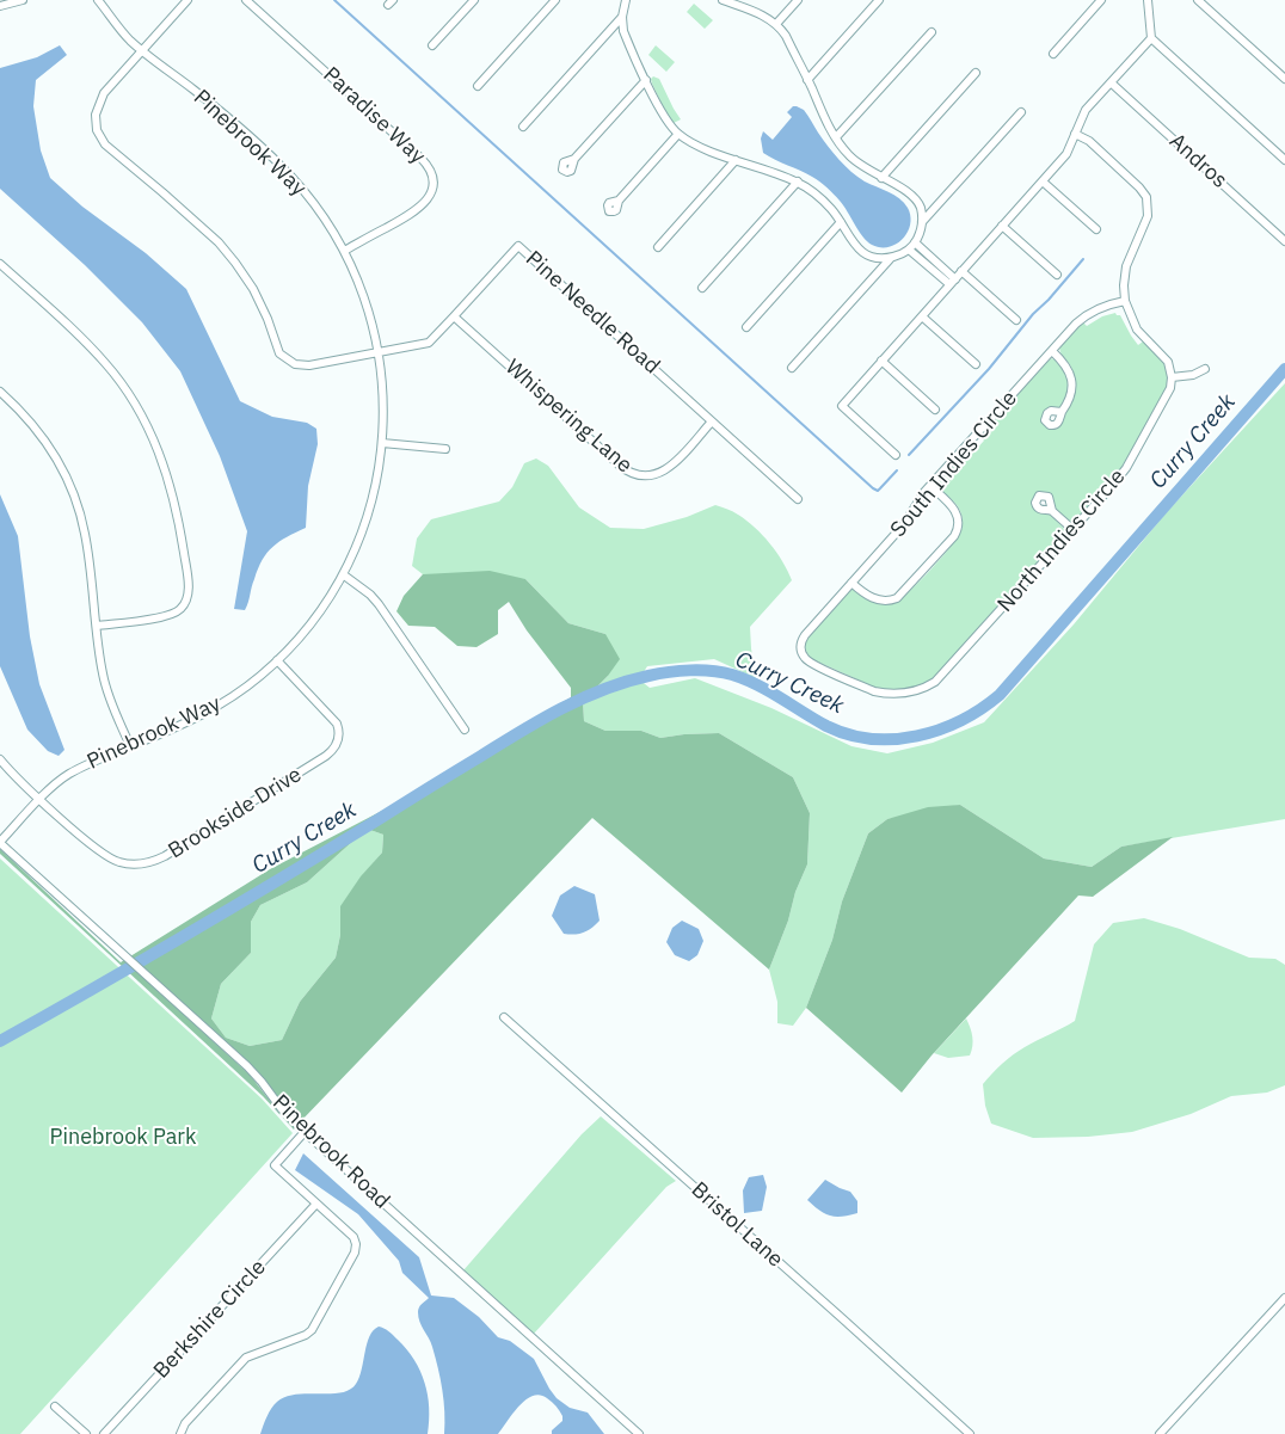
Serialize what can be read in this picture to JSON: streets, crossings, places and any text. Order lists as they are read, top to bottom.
{
  "streets": {
    "street": [
      "Paradise Way",
      "Pinebrook Way",
      "Andros",
      "Pine Needle Road",
      "Whispering Lane",
      "South Indies Circle",
      "North Indies Circle",
      "Brookside Drive",
      "Pinebrook Road",
      "Bristol Lane",
      "Berkshire Circle"
    ]
  },
  "crossings": [
    ["Paradise Way", "Pinebrook Way"],
    ["Pinebrook Way", "Pine Needle Road"],
    ["Pinebrook Way", "Brookside Drive"],
    ["Pinebrook Way", "Pinebrook Road"],
    ["Pine Needle Road", "Whispering Lane"],
    ["South Indies Circle", "North Indies Circle"]
  ],
  "water": ["Curry Creek"],
  "parks": ["Pinebrook Park"]
}
